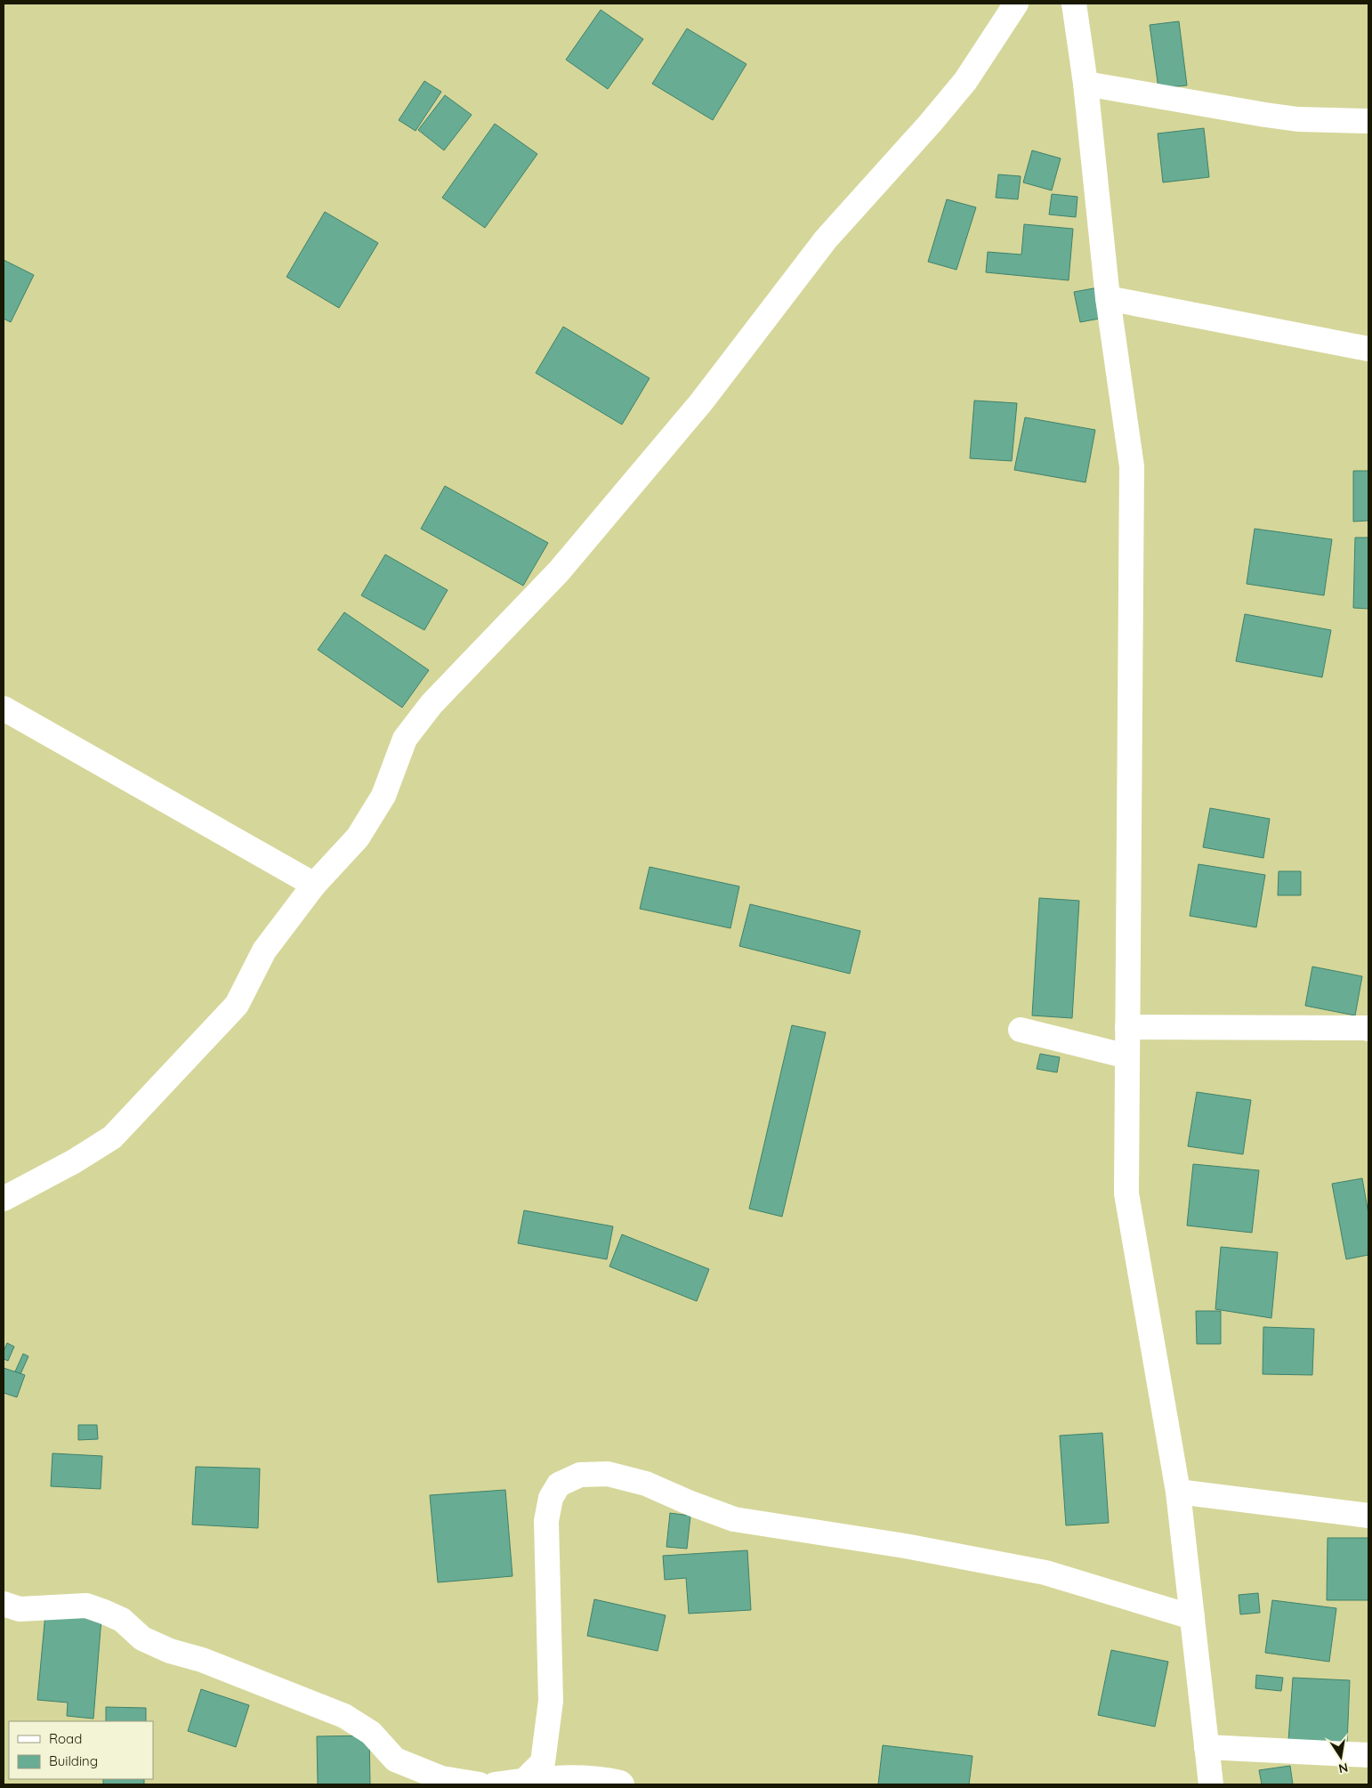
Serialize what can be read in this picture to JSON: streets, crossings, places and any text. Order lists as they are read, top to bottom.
{
  "legend": ["Road", "Building"],
  "north": "bottom"
}
